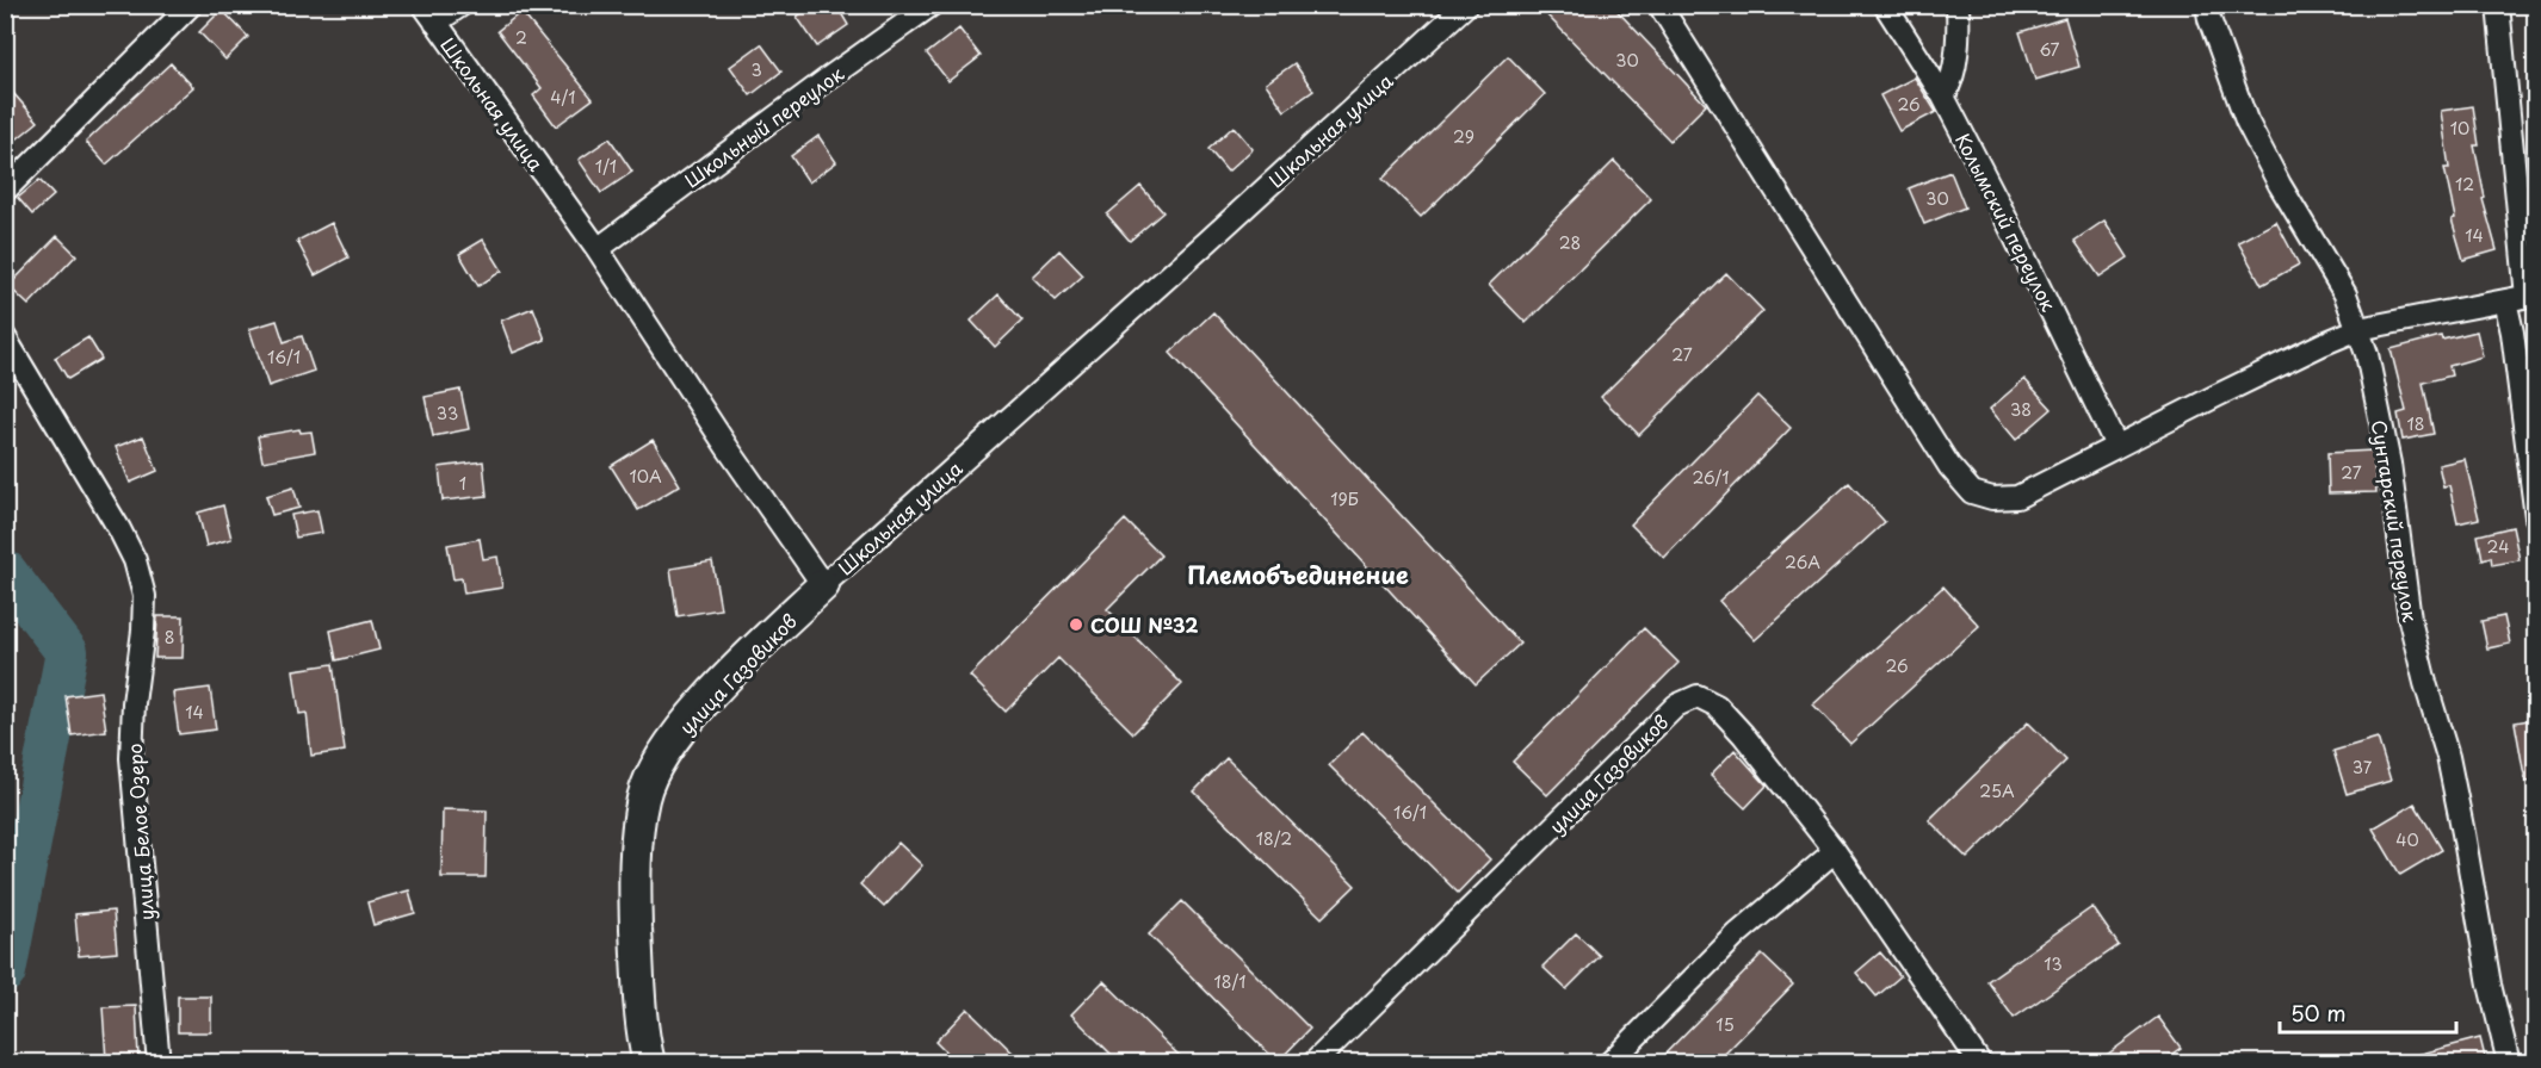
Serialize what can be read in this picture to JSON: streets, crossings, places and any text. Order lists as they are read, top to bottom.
{
  "streets": {
    "street": [
      "Школьная улица",
      "Школьный переулок",
      "Колымский переулок",
      "Сунтарский переулок",
      "улица Газовиков",
      "улица Белое Озеро"
    ]
  },
  "crossings": [
    ["Школьная улица", "Школьный переулок"],
    ["Школьная улица", "улица Газовиков"]
  ],
  "districts": ["Племобъединение"],
  "places": ["СОШ №32"],
  "house_numbers": [
    "2",
    "67",
    "30",
    "3",
    "4/1",
    "26",
    "10",
    "29",
    "1/1",
    "12",
    "30",
    "14",
    "28",
    "27",
    "16/1",
    "38",
    "33",
    "18",
    "27",
    "10А",
    "26/1",
    "1",
    "19Б",
    "24",
    "26А",
    "8",
    "26",
    "14",
    "37",
    "25А",
    "16/1",
    "18/2",
    "40",
    "13",
    "18/1",
    "15"
  ],
  "scale_bar": "50 m"
}
